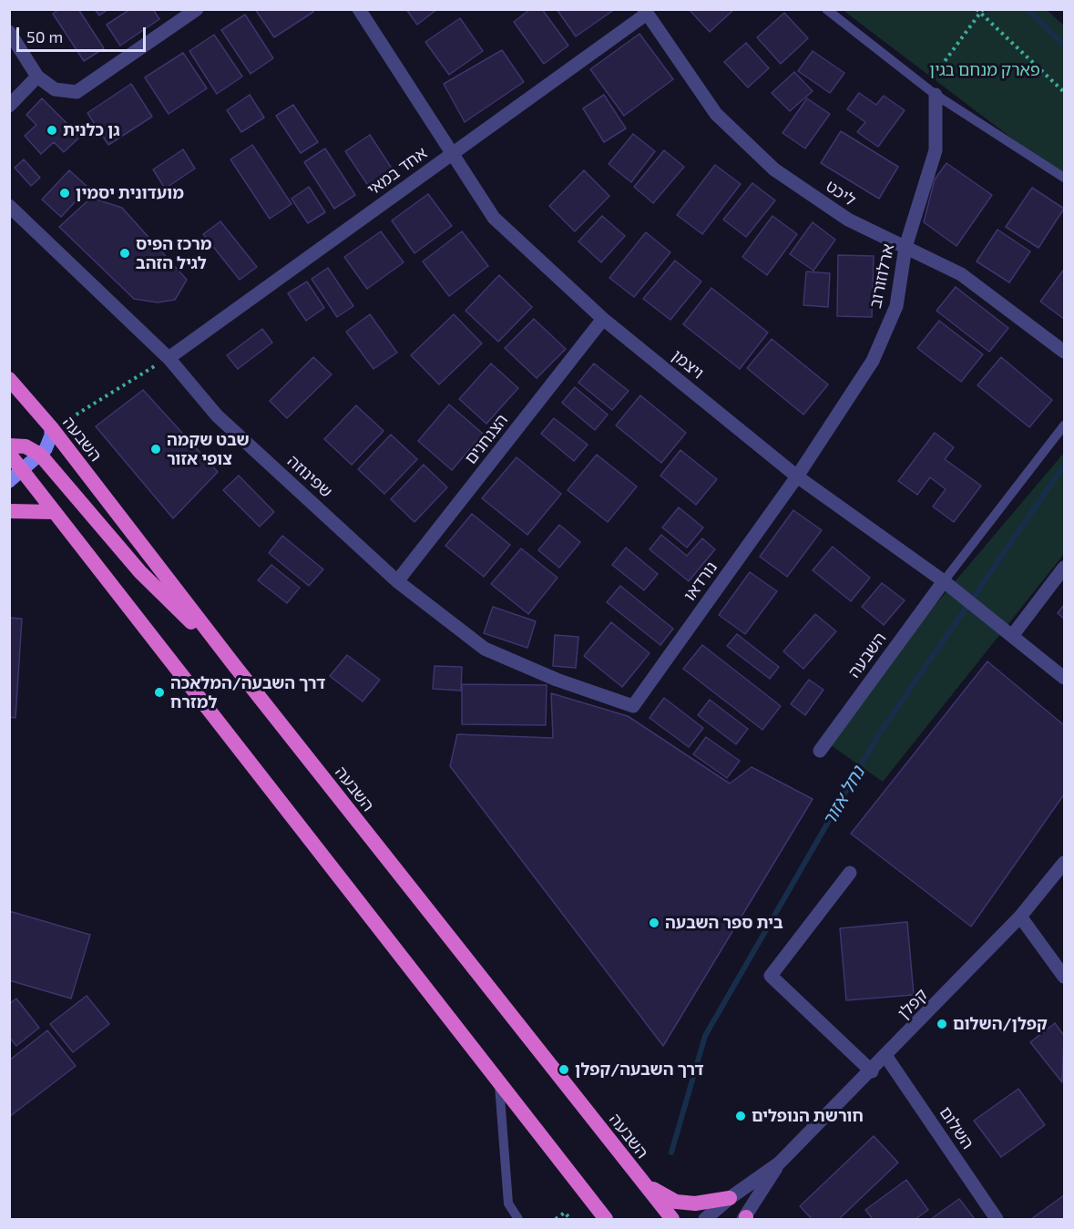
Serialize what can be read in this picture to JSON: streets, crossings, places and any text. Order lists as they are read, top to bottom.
{
  "streets": {
    "highway": ["השבעה"],
    "street": [
      "אחד במאי",
      "ליכט",
      "ארלוזורוב",
      "ויצמן",
      "הצנחנים",
      "שפינוזה",
      "נורדאו",
      "קפלן",
      "השלום"
    ]
  },
  "crossings": [
    ["אחד במאי", "ליכט"],
    ["אחד במאי", "ויצמן"],
    ["אחד במאי", "שפינוזה"],
    ["ליכט", "ארלוזורוב"],
    ["ארלוזורוב", "ויצמן"],
    ["ארלוזורוב", "נורדאו"],
    ["ויצמן", "השבעה"],
    ["ויצמן", "הצנחנים"],
    ["ויצמן", "נורדאו"],
    ["הצנחנים", "שפינוזה"],
    ["שפינוזה", "נורדאו"],
    ["קפלן", "השלום"]
  ],
  "water": ["נחל אזור"],
  "parks": ["פארק מנחם בגין"],
  "places": [
    "גן כלנית",
    "מועדונית יסמין",
    "מרכז הפיס לגיל הזהב",
    "שבט שקמה צופי אזור",
    "דרך השבעה/המלאכה למזרח",
    "בית ספר השבעה",
    "קפלן/השלום",
    "דרך השבעה/קפלן",
    "חורשת הנופלים"
  ],
  "scale_bar": "50 m"
}
